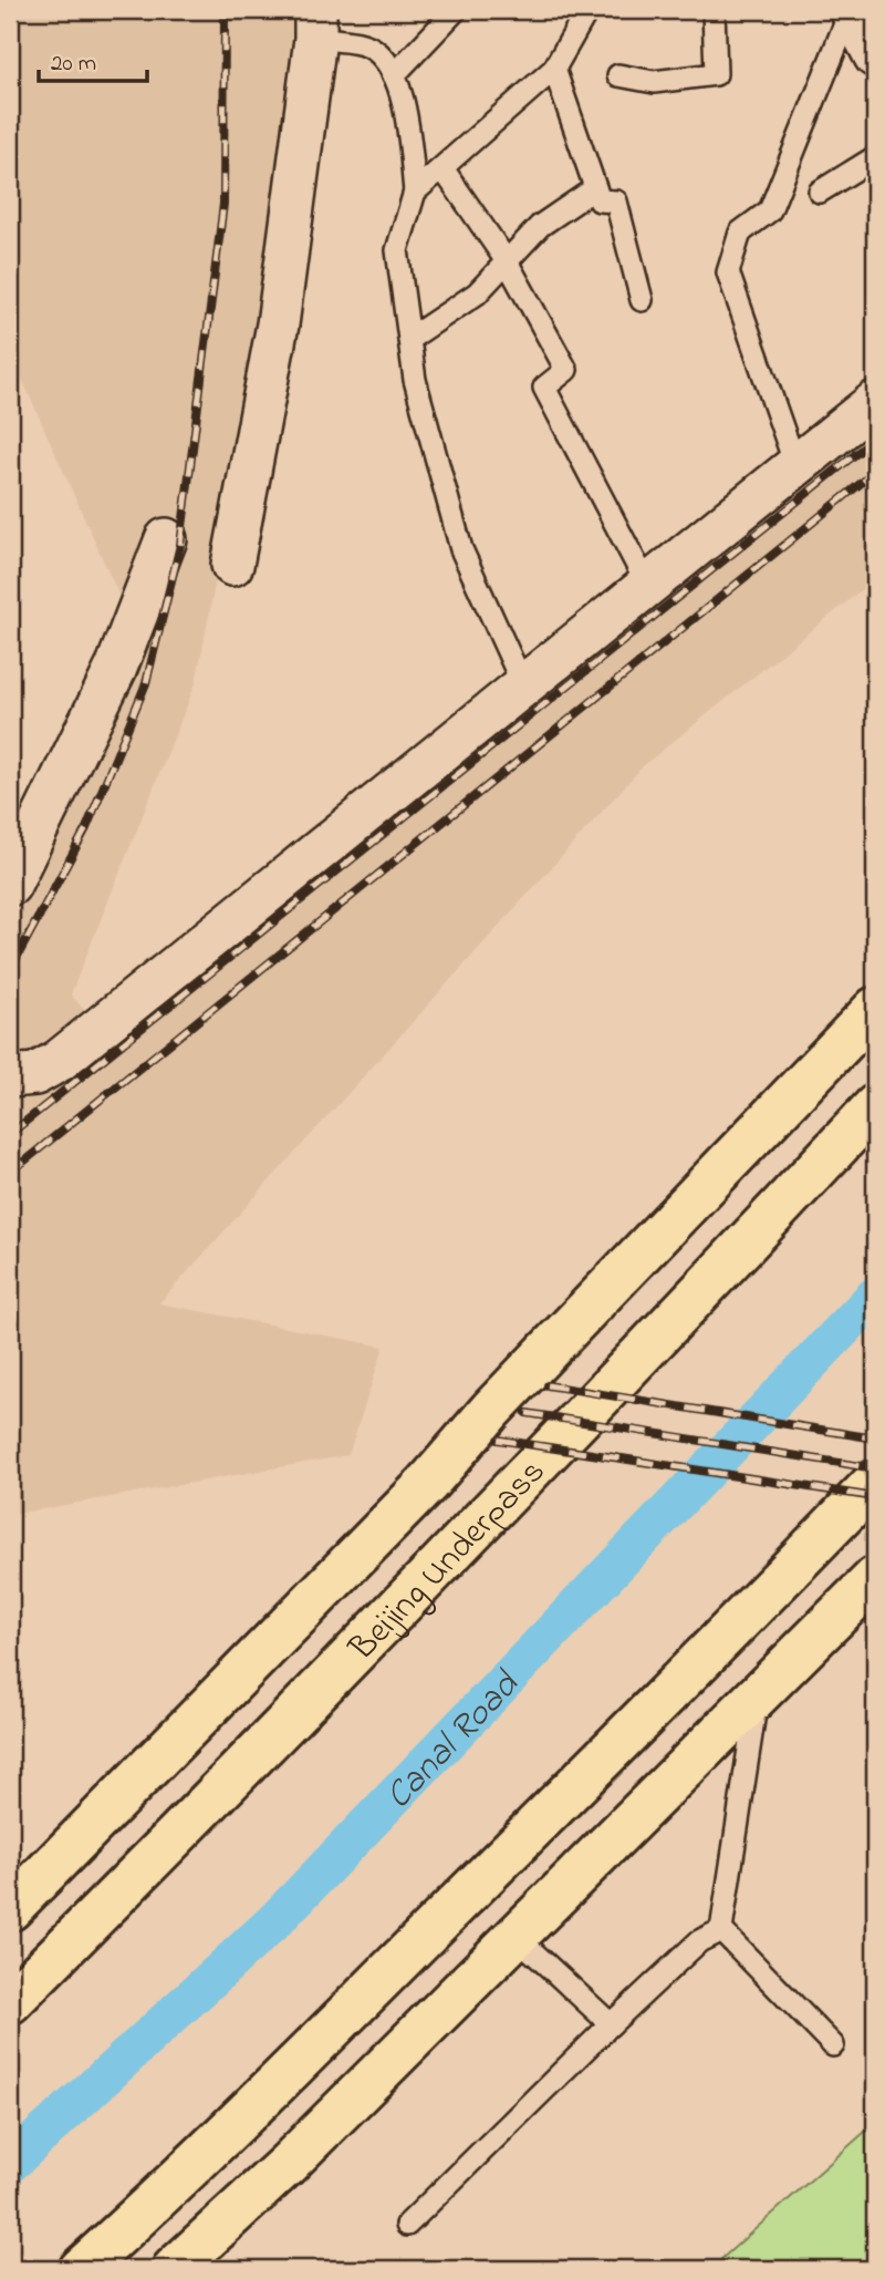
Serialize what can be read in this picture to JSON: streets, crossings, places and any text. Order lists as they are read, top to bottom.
{
  "streets": {
    "main road": ["Beijing Underpass"]
  },
  "water": ["Canal Road"],
  "scale_bar": "20 m"
}
